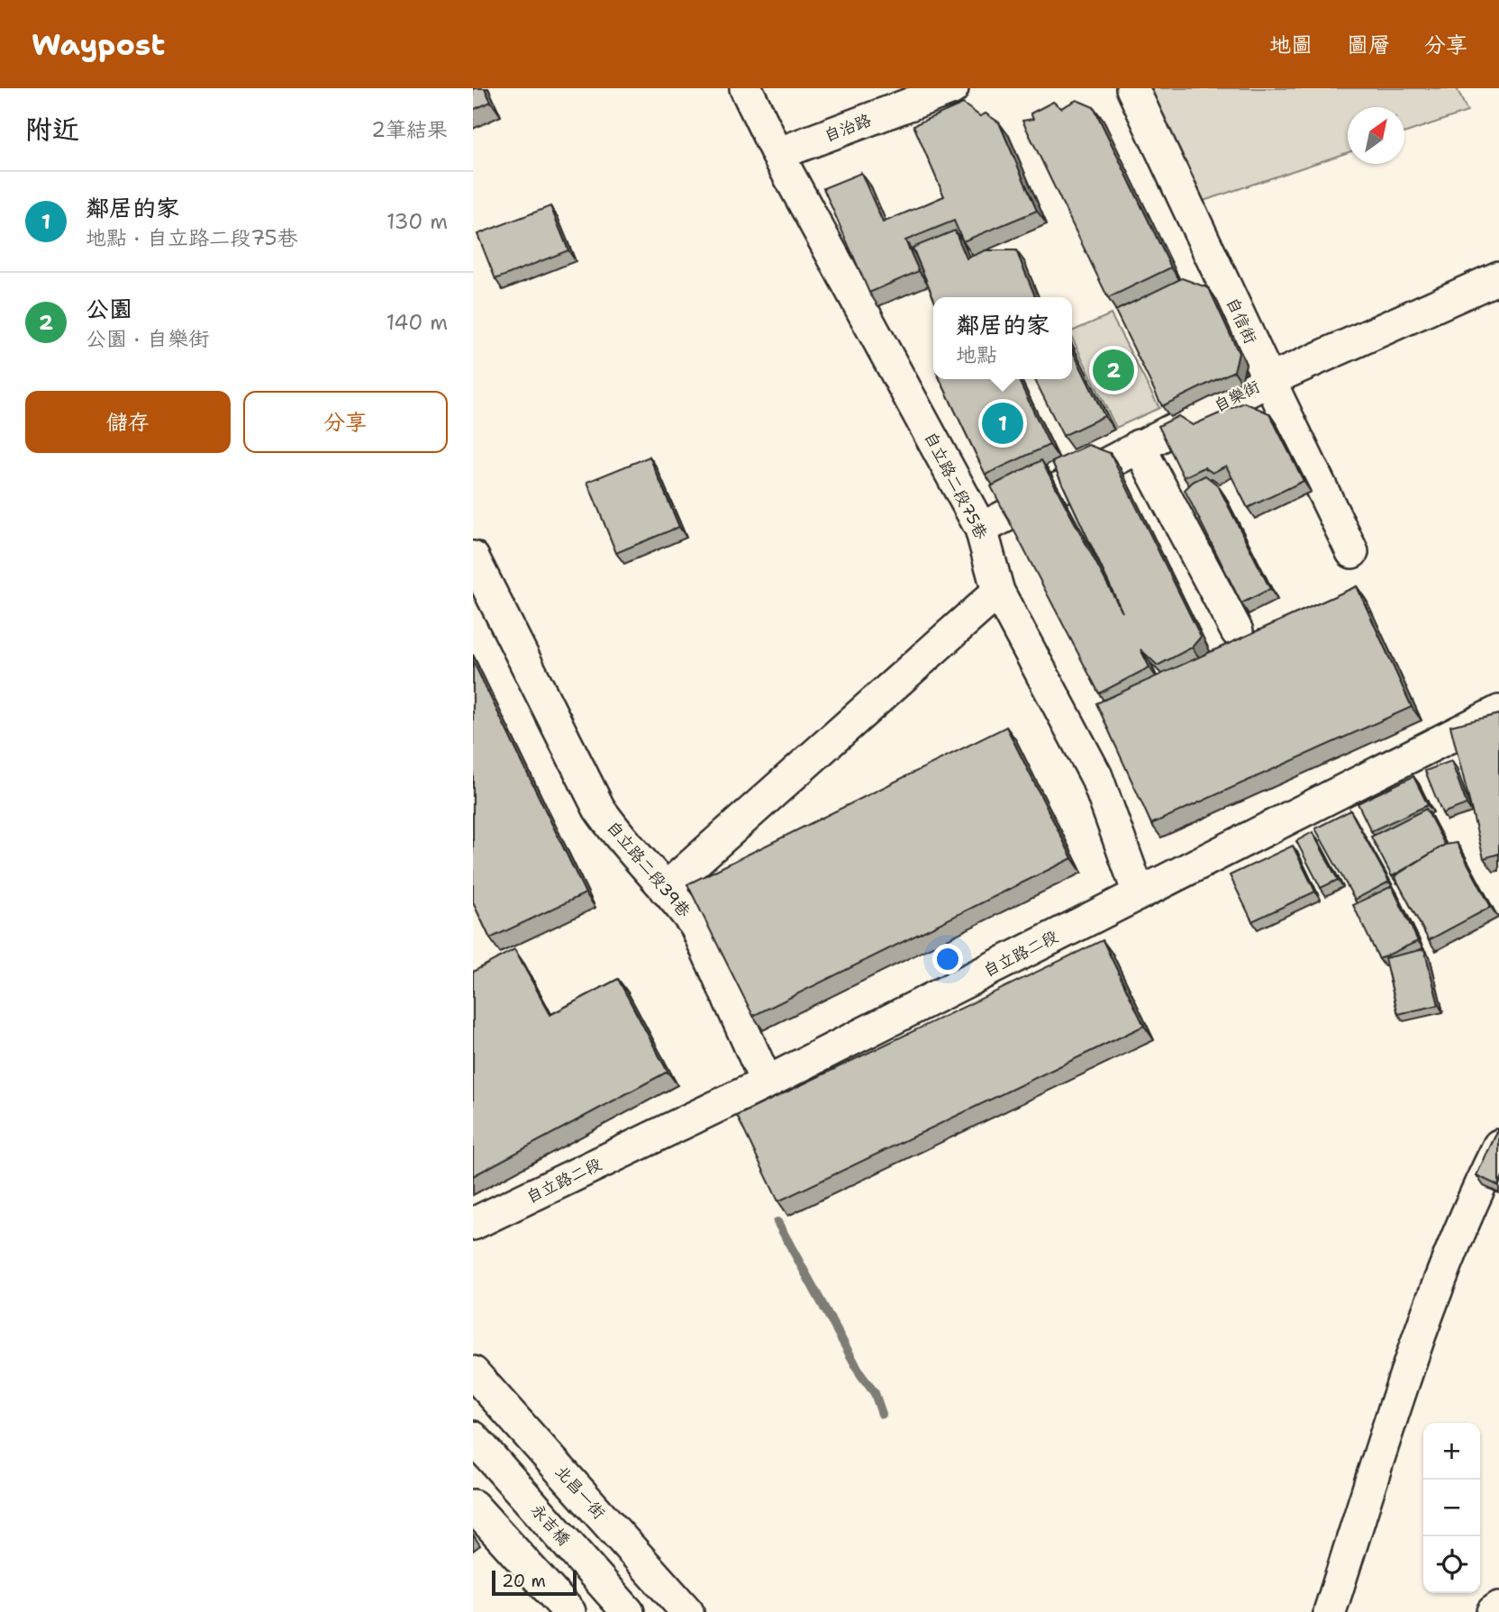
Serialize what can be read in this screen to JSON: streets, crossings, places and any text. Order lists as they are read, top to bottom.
{
  "streets": {
    "street": [
      "自治路",
      "自信街",
      "自樂街",
      "自立路二段75巷",
      "自立路二段39巷",
      "自立路二段",
      "北昌一街",
      "永吉橋"
    ]
  },
  "crossings": [
    ["自治路", "自立路二段75巷"],
    ["自信街", "自樂街"],
    ["自樂街", "自立路二段75巷"],
    ["自立路二段75巷", "自立路二段"],
    ["自立路二段39巷", "自立路二段"]
  ],
  "scale_bar": "20 m",
  "north": "top right",
  "page": {
    "header": "Waypost",
    "nav": ["地圖", "圖層", "分享"],
    "heading": ["附近", "2筆結果"],
    "list": [
      {
        "mark": "1",
        "name": "鄰居的家",
        "note": "地點 · 自立路二段75巷",
        "value": "130 m"
      },
      {
        "mark": "2",
        "name": "公園",
        "note": "公園 · 自樂街",
        "value": "140 m"
      }
    ],
    "popup": ["鄰居的家", "地點"],
    "pins": ["2", "1"],
    "buttons": ["儲存", "分享"],
    "map_buttons": ["+", "−"],
    "scale": "20 m"
  }
}
